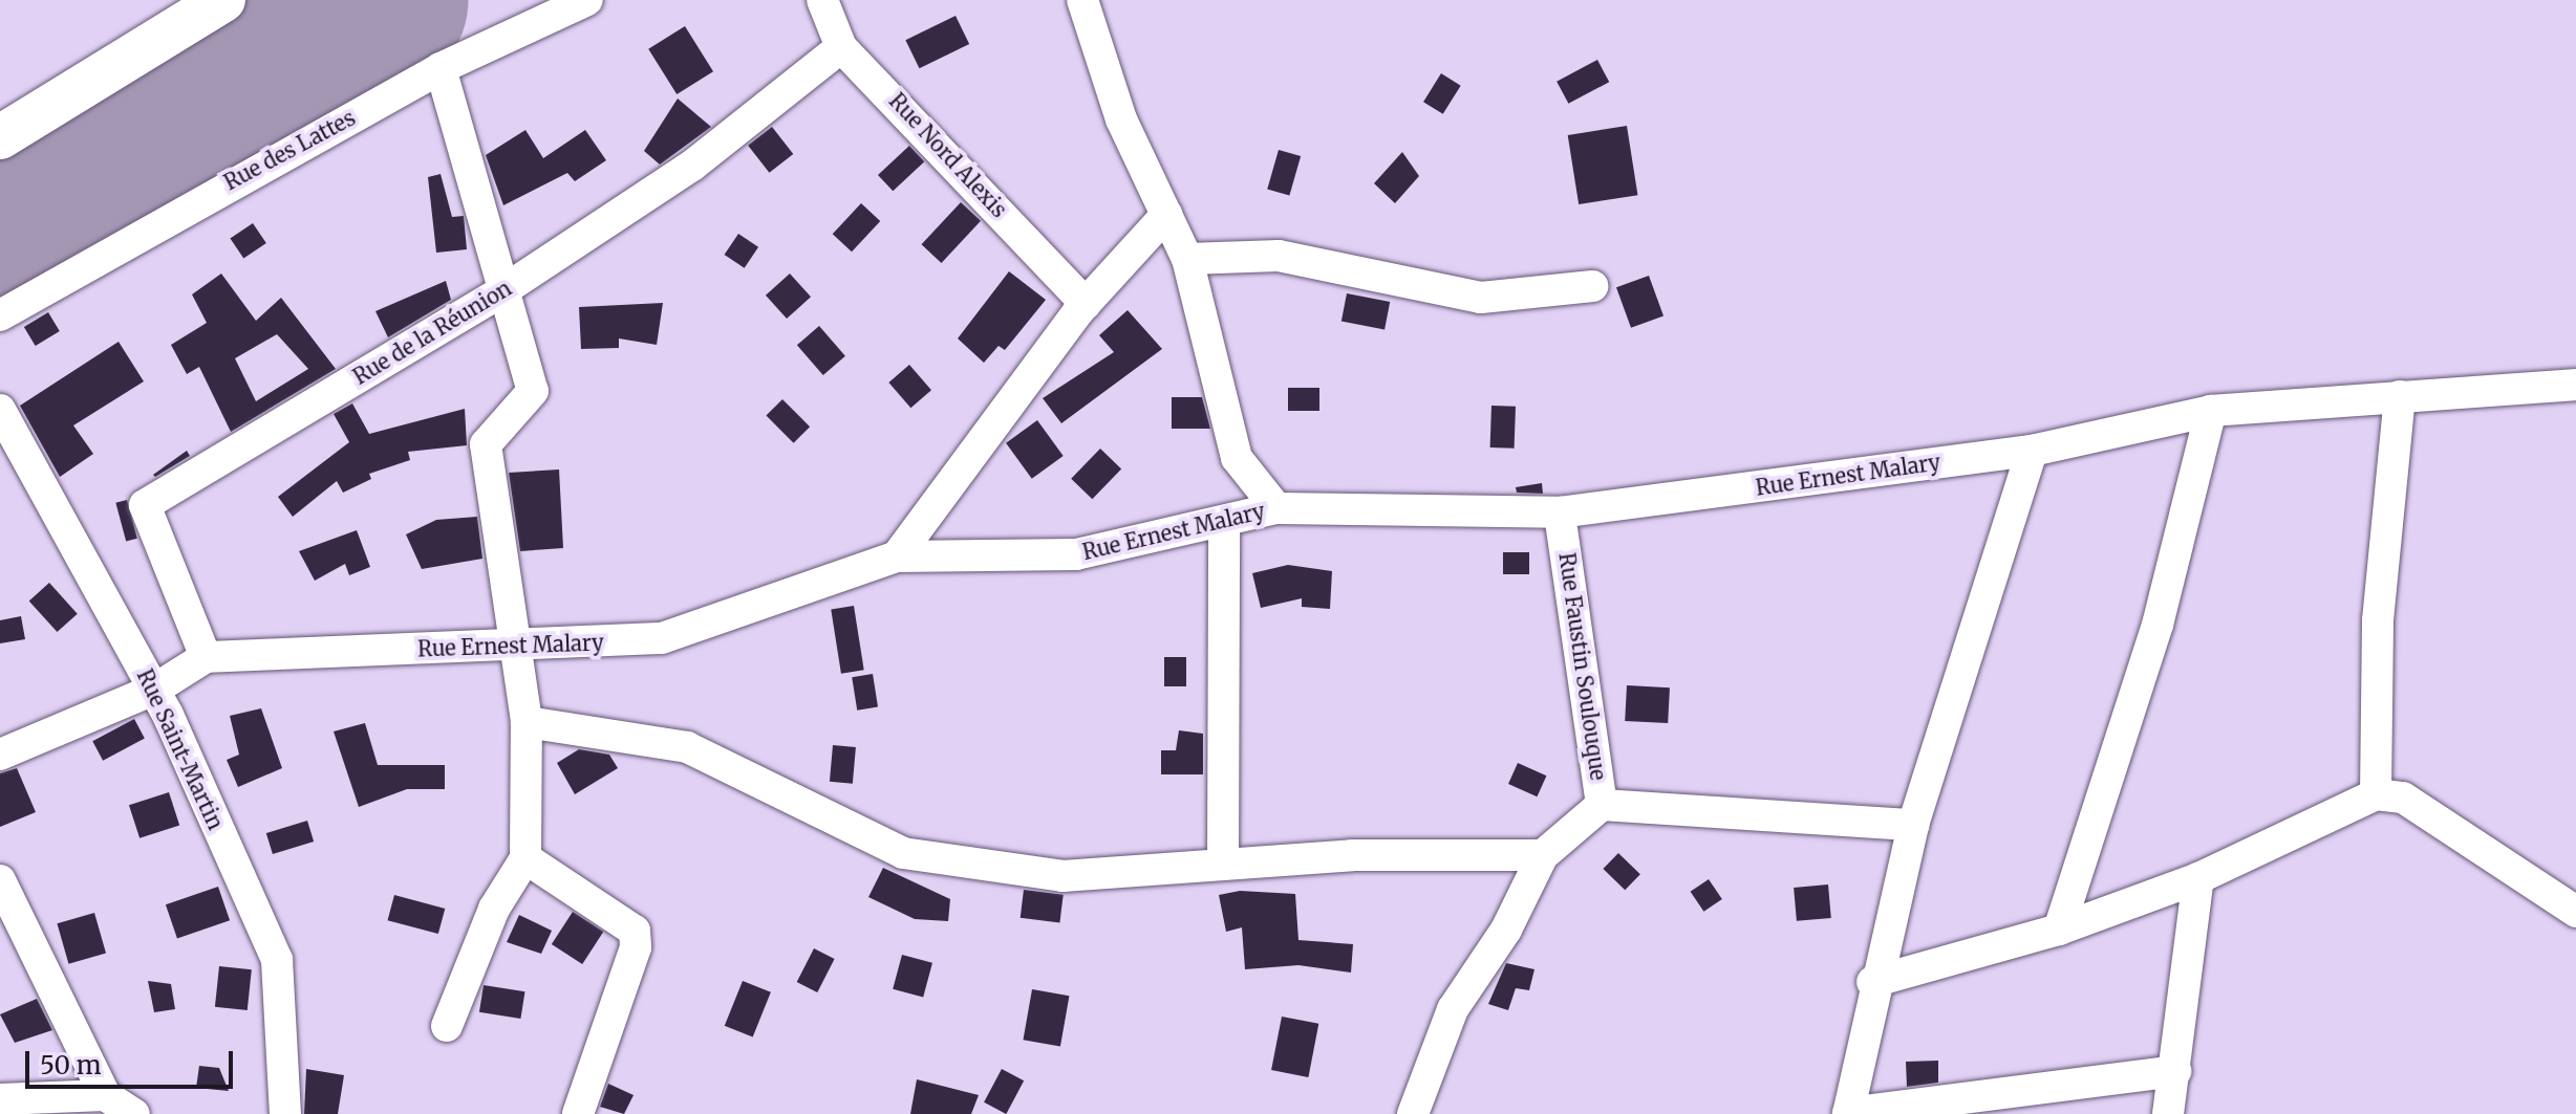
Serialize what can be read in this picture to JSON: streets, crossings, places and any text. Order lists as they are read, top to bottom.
{
  "streets": {
    "street": [
      "Rue des Lattes",
      "Rue Nord Alexis",
      "Rue de la Réunion",
      "Rue Ernest Malary",
      "Rue Faustin Soulouque",
      "Rue Saint-Martin"
    ]
  },
  "crossings": [
    ["Rue Nord Alexis", "Rue de la Réunion"],
    ["Rue de la Réunion", "Rue Ernest Malary"],
    ["Rue Ernest Malary", "Rue Faustin Soulouque"]
  ],
  "scale_bar": "50 m"
}
